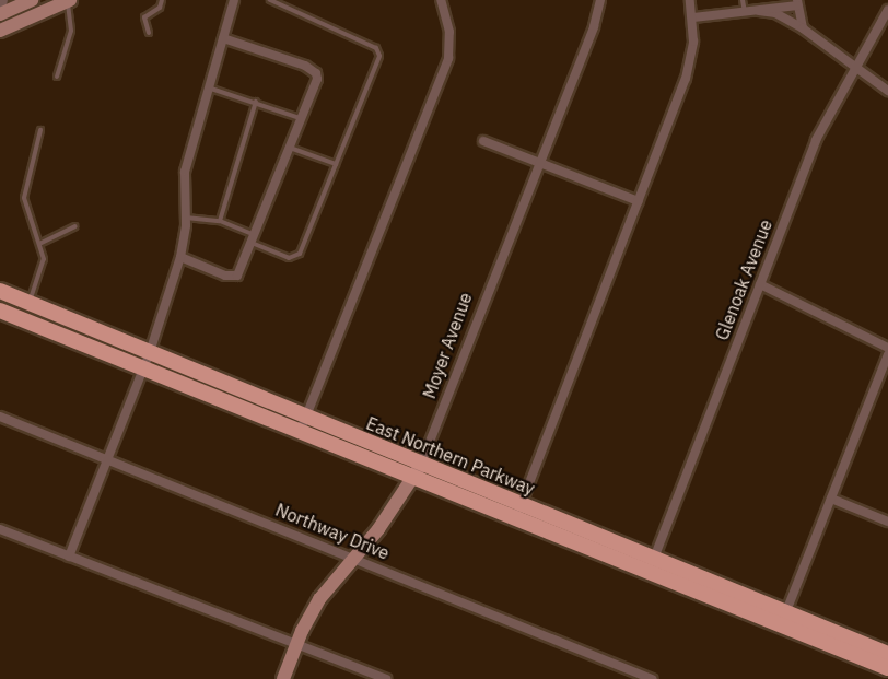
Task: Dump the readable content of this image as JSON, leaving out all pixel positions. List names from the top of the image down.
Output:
{
  "streets": {
    "main road": ["East Northern Parkway"],
    "street": ["Glenoak Avenue", "Moyer Avenue", "Northway Drive"]
  },
  "crossings": [
    ["Glenoak Avenue", "East Northern Parkway"],
    ["Moyer Avenue", "East Northern Parkway"],
    ["Moyer Avenue", "Northway Drive"]
  ]
}
